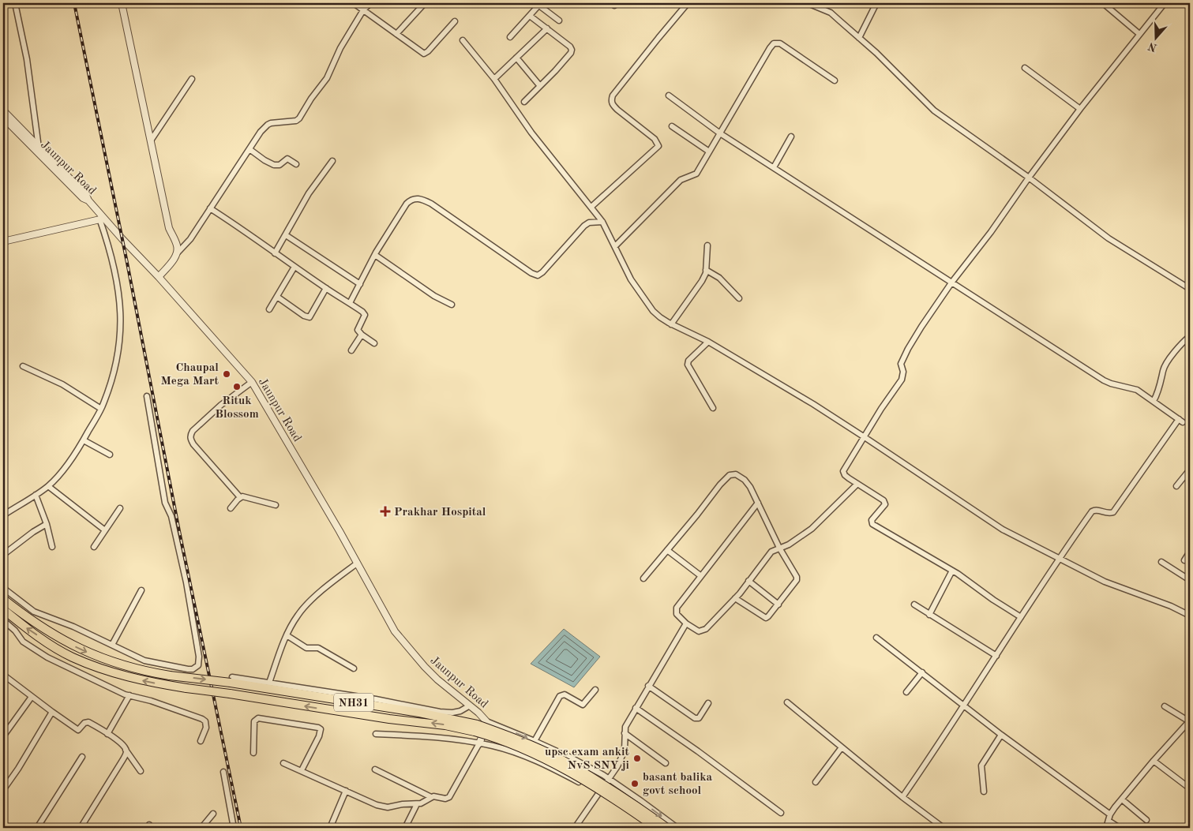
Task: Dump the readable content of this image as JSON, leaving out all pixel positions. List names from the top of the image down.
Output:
{
  "streets": {
    "highway": ["NH31"],
    "street": ["Jaunpur Road"]
  },
  "places": {
    "other": [
      "Chaupal Mega Mart",
      "Rituk Blossom",
      "upsc exam ankit NvS SNY ji",
      "basant balika govt school"
    ],
    "health": ["Prakhar Hospital"]
  },
  "north": "bottom"
}
